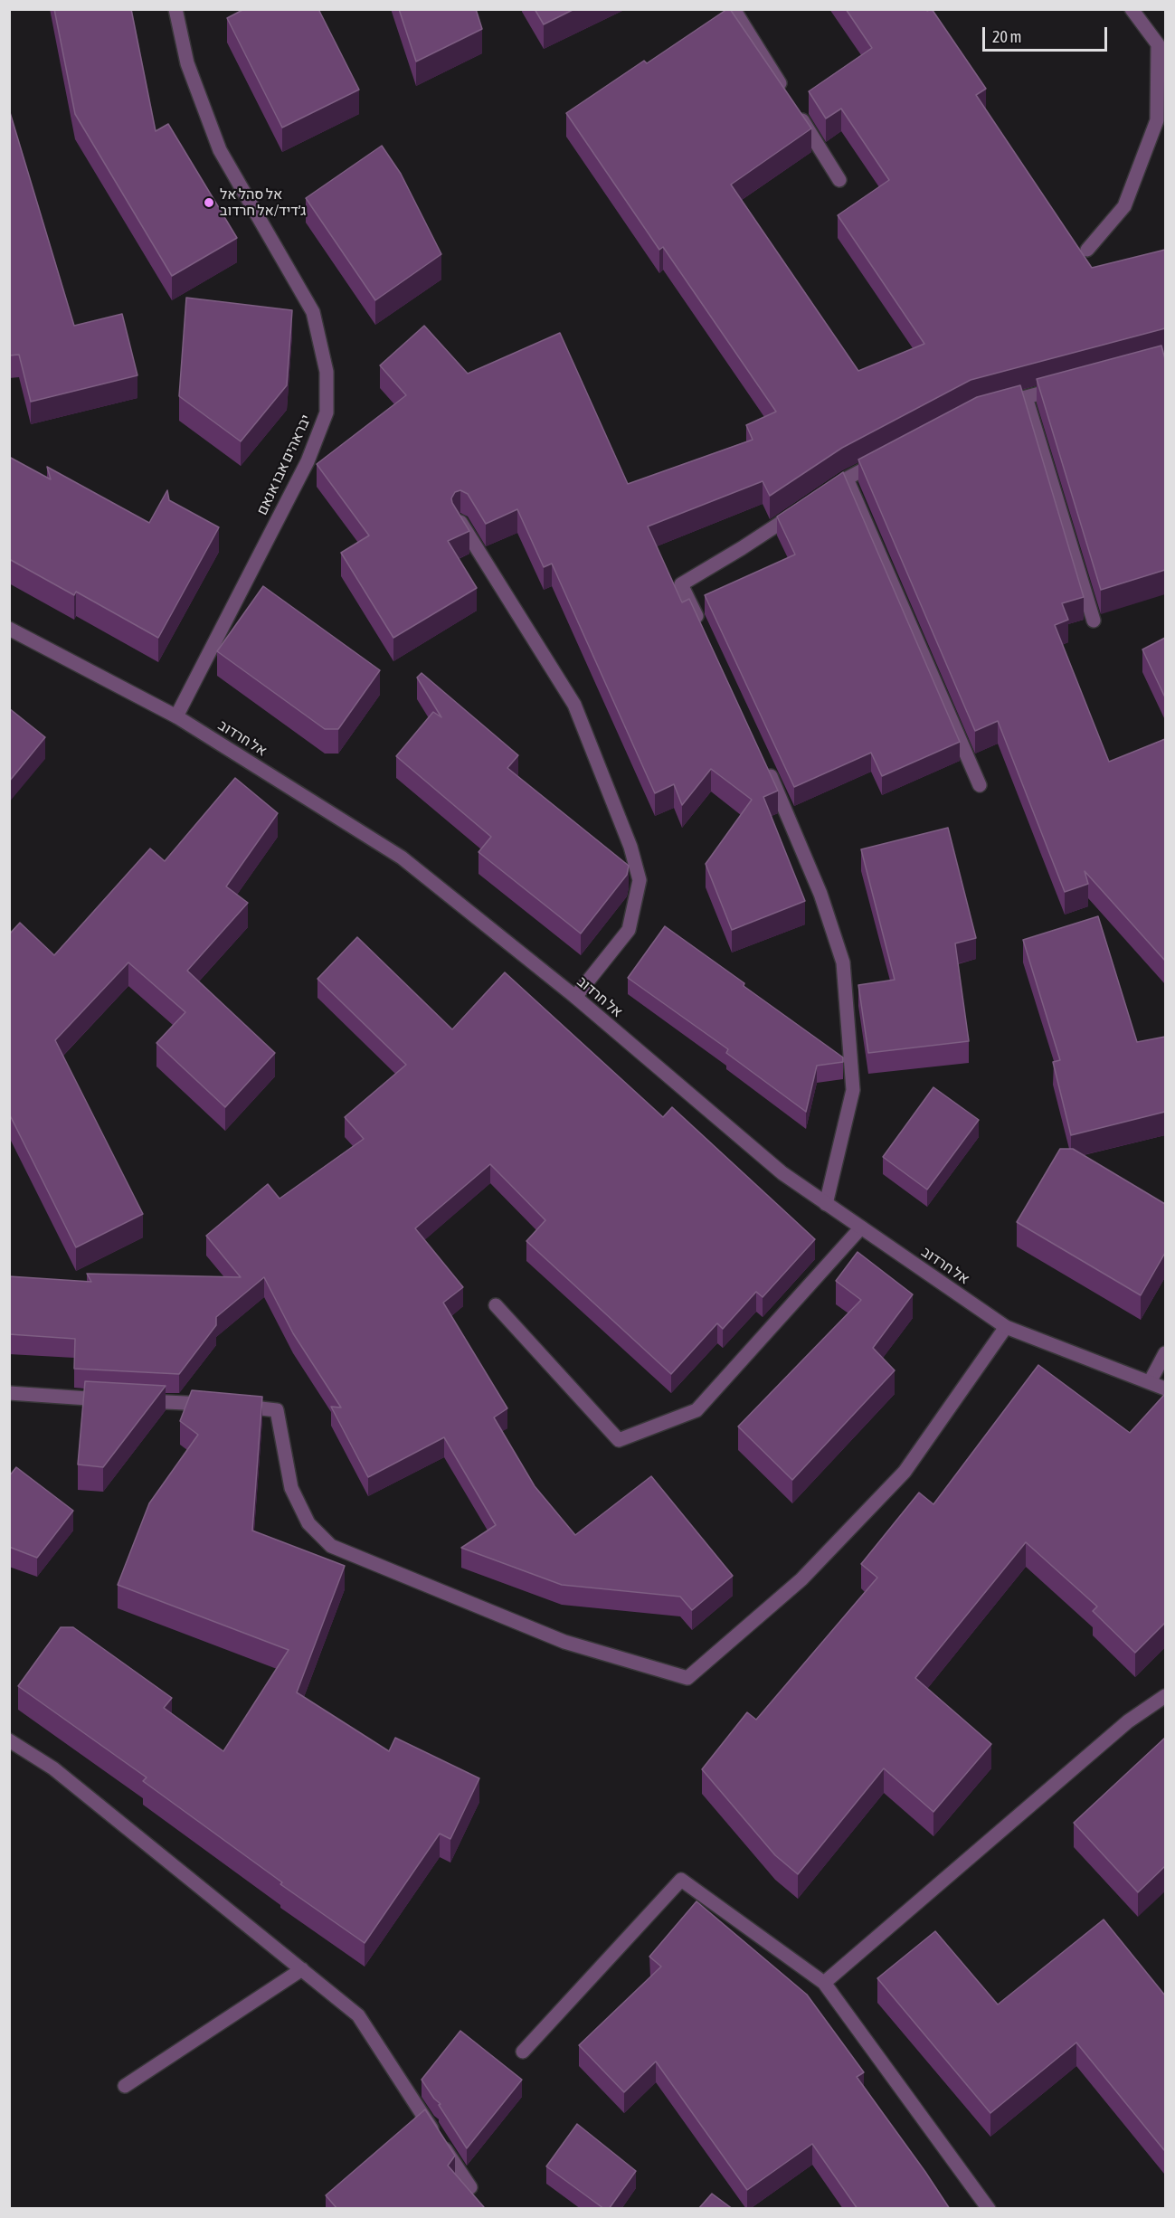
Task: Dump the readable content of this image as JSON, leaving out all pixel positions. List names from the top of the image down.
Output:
{
  "streets": {
    "street": ["יבראהים אבו אנאם", "אל חרדוב"]
  },
  "crossings": [
    ["יבראהים אבו אנאם", "אל חרדוב"]
  ],
  "places": ["אל סהל אל ג׳דיד/אל חרדוב"],
  "scale_bar": "20 m"
}
